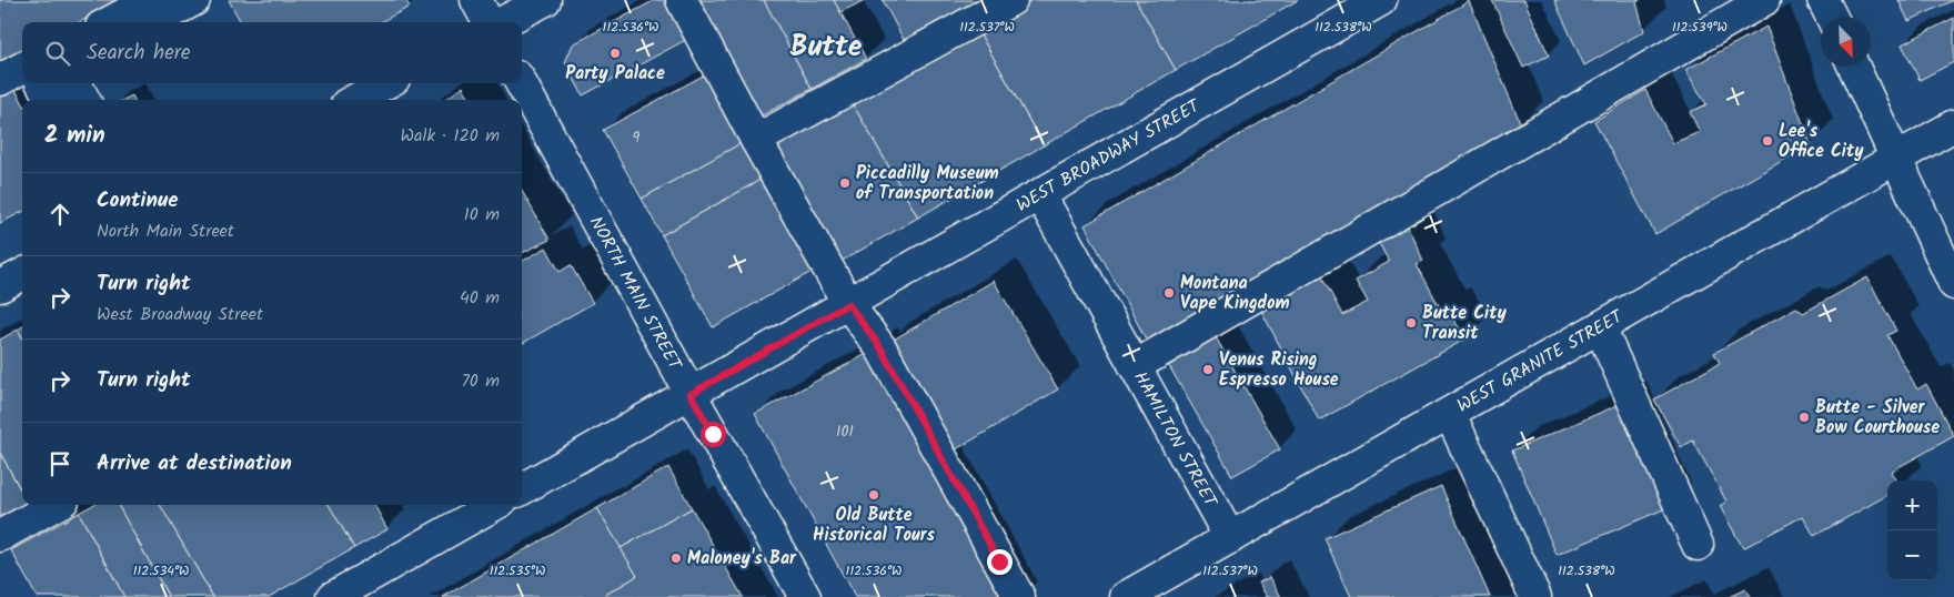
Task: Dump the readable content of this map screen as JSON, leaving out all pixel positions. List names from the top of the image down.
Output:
{
  "streets": {
    "street": [
      "WEST BROADWAY STREET",
      "NORTH MAIN STREET",
      "WEST GRANITE STREET",
      "HAMILTON STREET"
    ]
  },
  "crossings": [
    ["WEST BROADWAY STREET", "NORTH MAIN STREET"],
    ["WEST BROADWAY STREET", "HAMILTON STREET"],
    ["WEST GRANITE STREET", "HAMILTON STREET"]
  ],
  "districts": ["Butte"],
  "places": [
    "Party Palace",
    "Lee's Office City",
    "Piccadilly Museum of Transportation",
    "Montana Vape Kingdom",
    "Butte City Transit",
    "Venus Rising Espresso House",
    "Butte - Silver Bow Courthouse",
    "Old Butte Historical Tours",
    "Maloney's Bar"
  ],
  "house_numbers": ["9", "101"],
  "north": "bottom right",
  "page": {
    "search": "Search here",
    "heading": ["2 min", "Walk · 120 m"],
    "list": [
      ["Continue", "North Main Street", "10 m"],
      ["Turn right", "West Broadway Street", "40 m"],
      ["Turn right", "70 m"],
      "Arrive at destination"
    ],
    "map_buttons": ["+", "−"]
  },
  "coordinates": [
    "112.536°W",
    "112.537°W",
    "112.538°W",
    "112.539°W",
    "112.534°W",
    "112.535°W"
  ]
}
